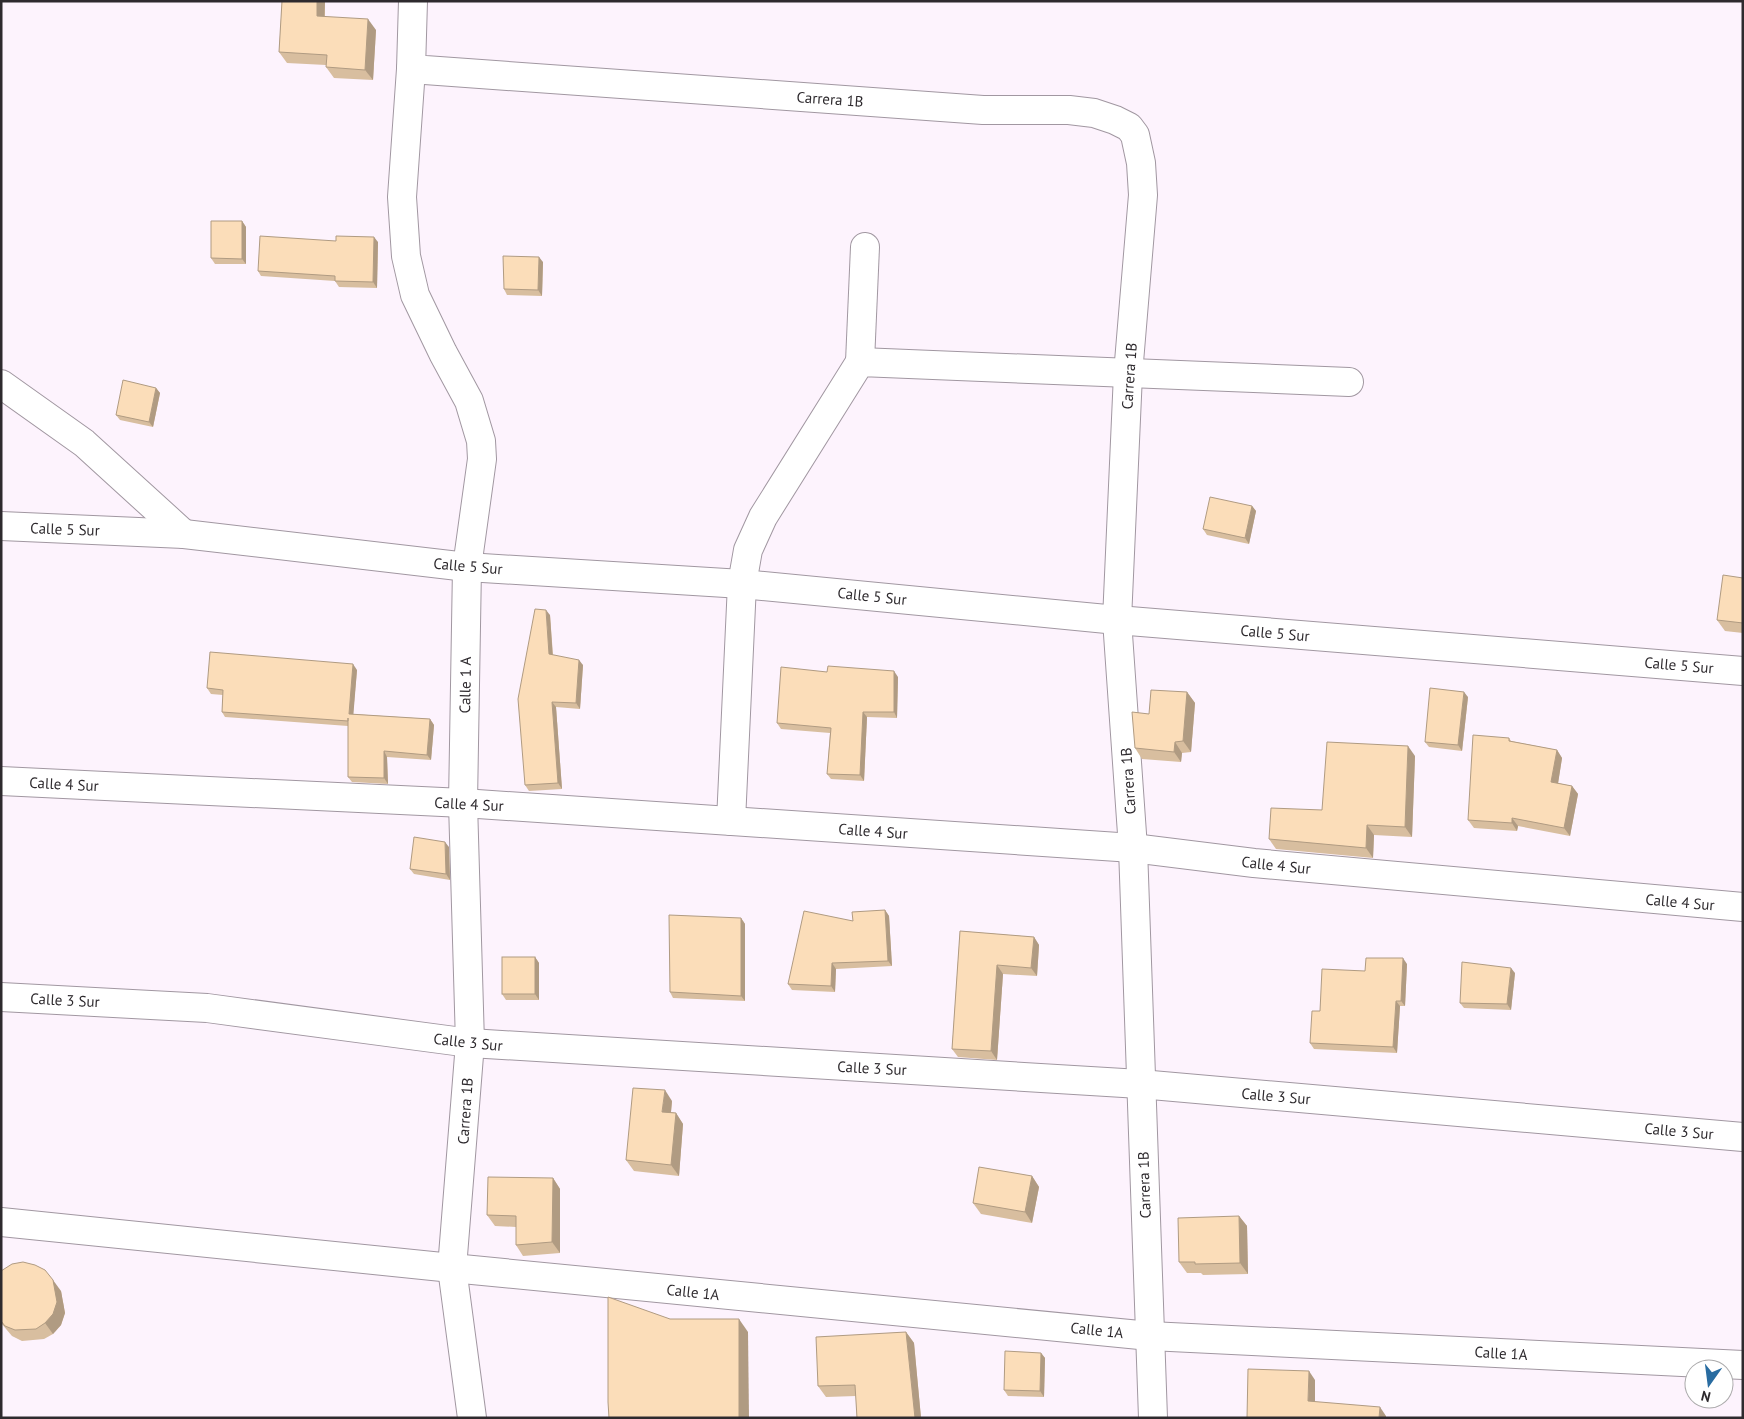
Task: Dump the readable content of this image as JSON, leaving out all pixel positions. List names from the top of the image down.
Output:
{
  "streets": {
    "street": [
      "Carrera 1B",
      "Calle 5 Sur",
      "Calle 1 A",
      "Calle 4 Sur",
      "Calle 3 Sur",
      "Calle 1A"
    ]
  },
  "crossings": [
    ["Carrera 1B", "Calle 5 Sur"],
    ["Carrera 1B", "Calle 1 A"],
    ["Carrera 1B", "Calle 4 Sur"],
    ["Carrera 1B", "Calle 3 Sur"],
    ["Carrera 1B", "Calle 1A"],
    ["Calle 5 Sur", "Calle 1 A"],
    ["Calle 1 A", "Calle 4 Sur"]
  ],
  "north": "bottom"
}
